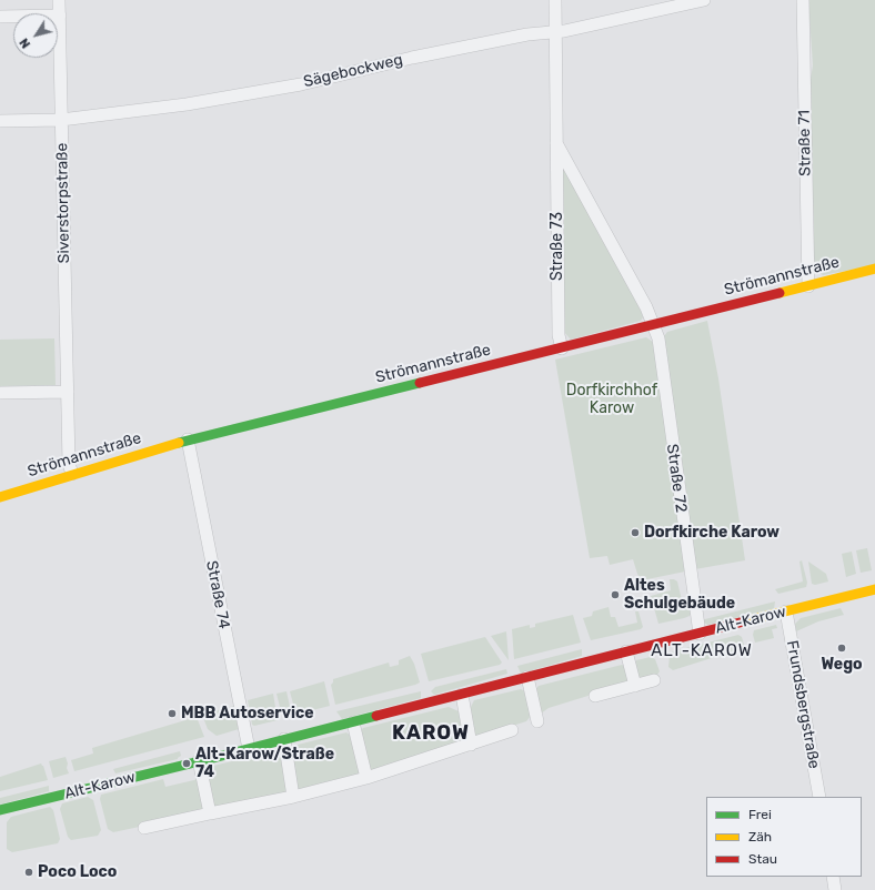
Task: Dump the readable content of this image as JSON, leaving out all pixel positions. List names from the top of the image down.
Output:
{
  "streets": {
    "main road": ["Strömannstraße", "Alt-Karow"],
    "street": [
      "Sägebockweg",
      "Straße 71",
      "Siverstorpstraße",
      "Straße 73",
      "Straße 72",
      "Straße 74",
      "Frundsbergstraße"
    ]
  },
  "crossings": [
    ["Sägebockweg", "Siverstorpstraße"],
    ["Sägebockweg", "Straße 73"],
    ["Straße 71", "Strömannstraße"],
    ["Siverstorpstraße", "Strömannstraße"],
    ["Straße 73", "Strömannstraße"],
    ["Straße 73", "Straße 72"],
    ["Strömannstraße", "Straße 72"],
    ["Strömannstraße", "Straße 74"],
    ["Straße 72", "Alt-Karow"],
    ["Straße 74", "Alt-Karow"],
    ["Alt-Karow", "Frundsbergstraße"]
  ],
  "districts": ["ALT-KAROW", "KAROW"],
  "parks": ["Dorfkirchhof Karow"],
  "places": [
    "Dorfkirche Karow",
    "Altes Schulgebäude",
    "Wego",
    "MBB Autoservice",
    "Alt-Karow/Straße 74",
    "Poco Loco"
  ],
  "legend": ["Frei", "Zäh", "Stau"],
  "north": "bottom left"
}
